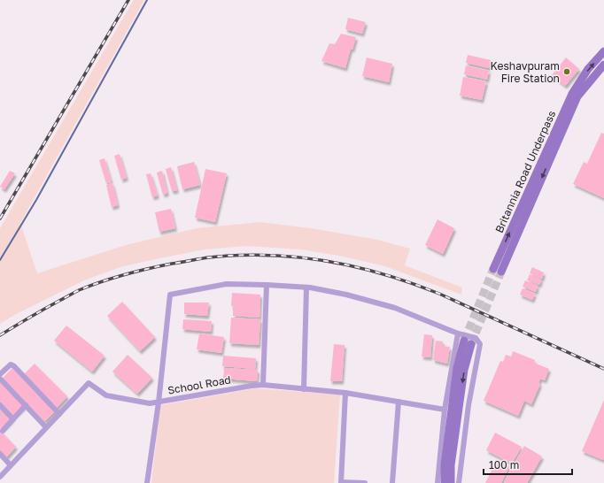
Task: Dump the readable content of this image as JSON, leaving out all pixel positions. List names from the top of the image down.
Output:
{
  "streets": {
    "main road": ["Britannia Road Underpass"],
    "street": ["School Road"]
  },
  "places": ["Keshavpuram Fire Station"],
  "scale_bar": "100 m"
}
